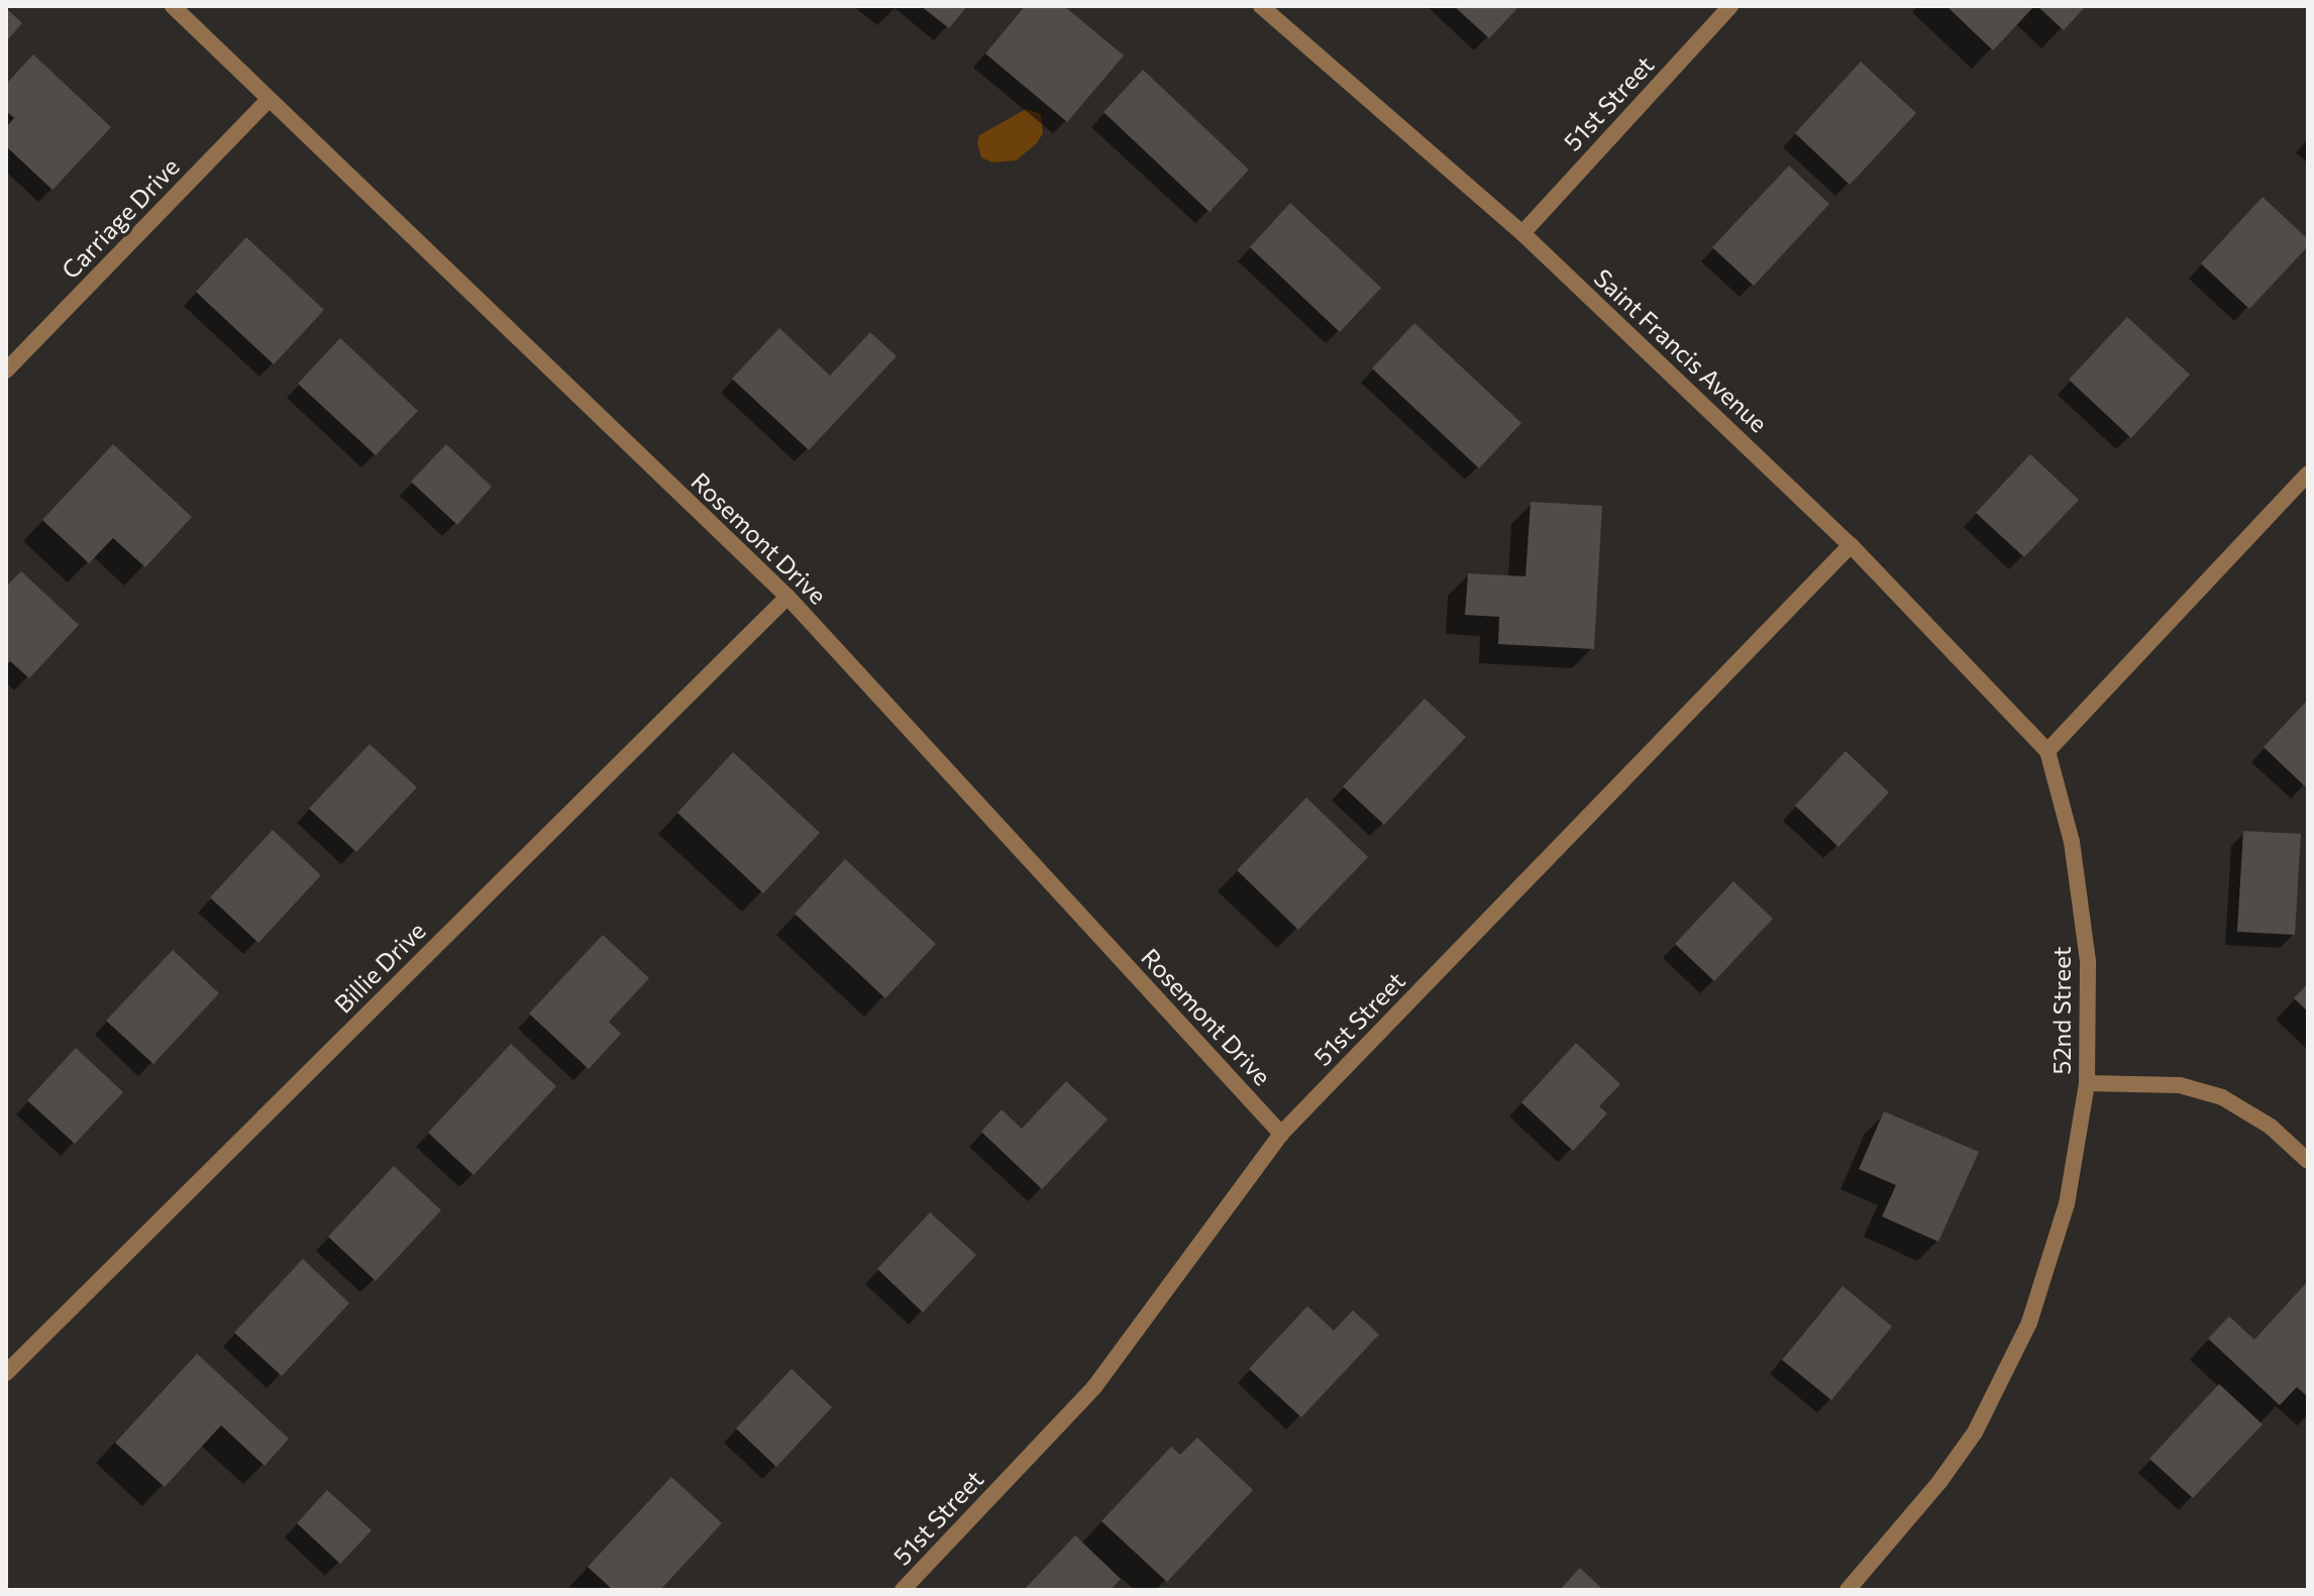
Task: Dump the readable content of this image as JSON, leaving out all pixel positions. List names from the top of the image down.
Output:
{
  "streets": {
    "street": [
      "51st Street",
      "Carriage Drive",
      "Saint Francis Avenue",
      "Rosemont Drive",
      "Billie Drive",
      "52nd Street"
    ]
  },
  "crossings": [
    ["51st Street", "Saint Francis Avenue"],
    ["51st Street", "Rosemont Drive"],
    ["Carriage Drive", "Rosemont Drive"],
    ["Saint Francis Avenue", "52nd Street"],
    ["Rosemont Drive", "Billie Drive"]
  ]
}
